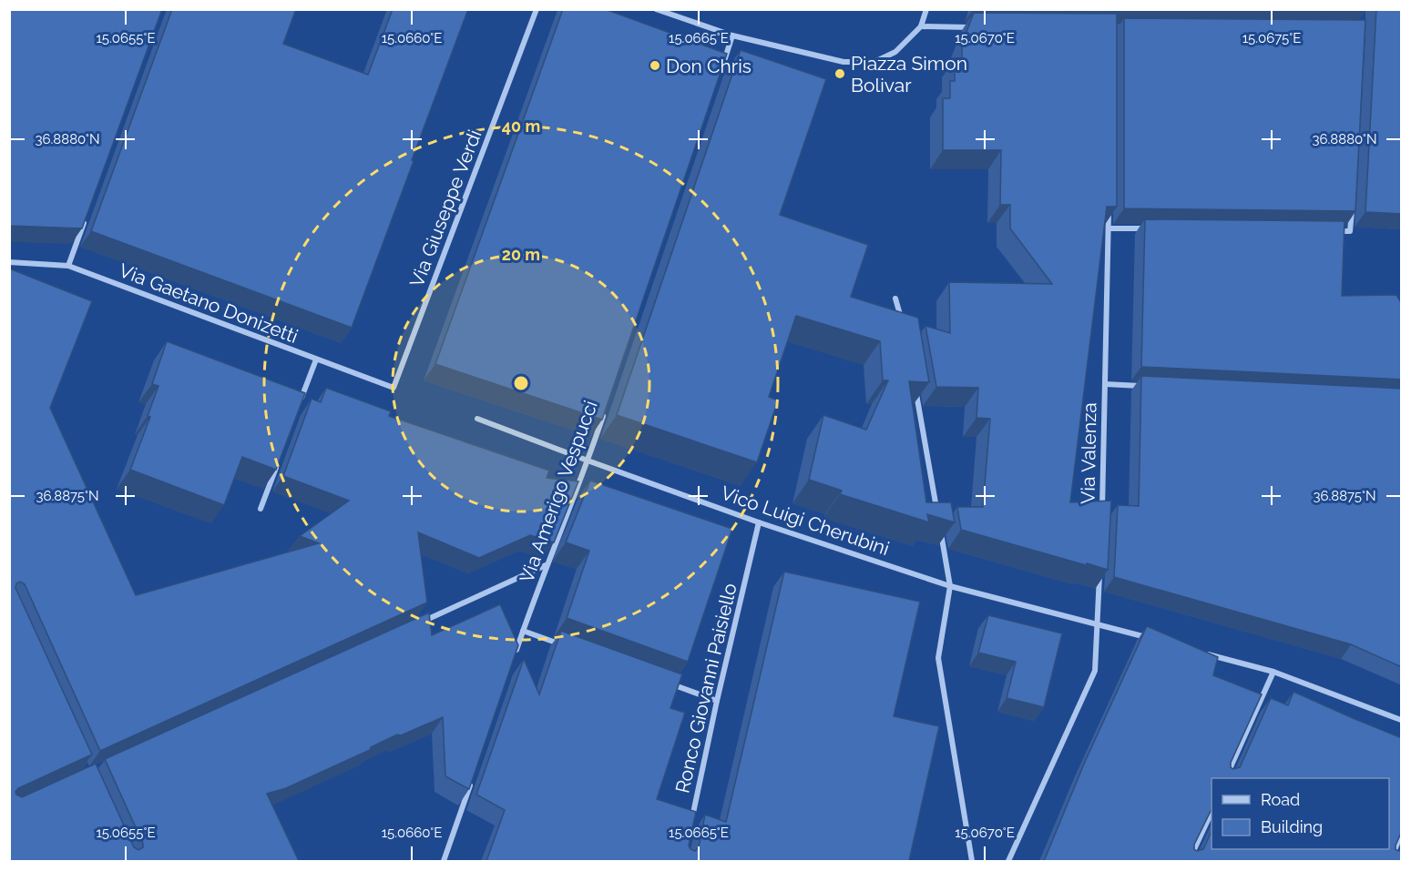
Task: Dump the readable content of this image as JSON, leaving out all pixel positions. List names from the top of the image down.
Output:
{
  "streets": {
    "street": [
      "Via Giuseppe Verdi",
      "Via Gaetano Donizetti",
      "Via Valenza",
      "Via Amerigo Vespucci",
      "Vico Luigi Cherubini",
      "Ronco Giovanni Paisiello"
    ]
  },
  "crossings": [
    ["Via Giuseppe Verdi", "Via Gaetano Donizetti"],
    ["Via Amerigo Vespucci", "Vico Luigi Cherubini"],
    ["Vico Luigi Cherubini", "Ronco Giovanni Paisiello"]
  ],
  "places": ["Don Chris", "Piazza Simon Bolivar"],
  "legend": ["Road", "Building"],
  "coordinates": [
    "15.0655°E",
    "15.0660°E",
    "15.0665°E",
    "15.0670°E",
    "15.0675°E",
    "36.8880°N",
    "36.8875°N"
  ],
  "rings": ["40 m", "20 m"]
}
